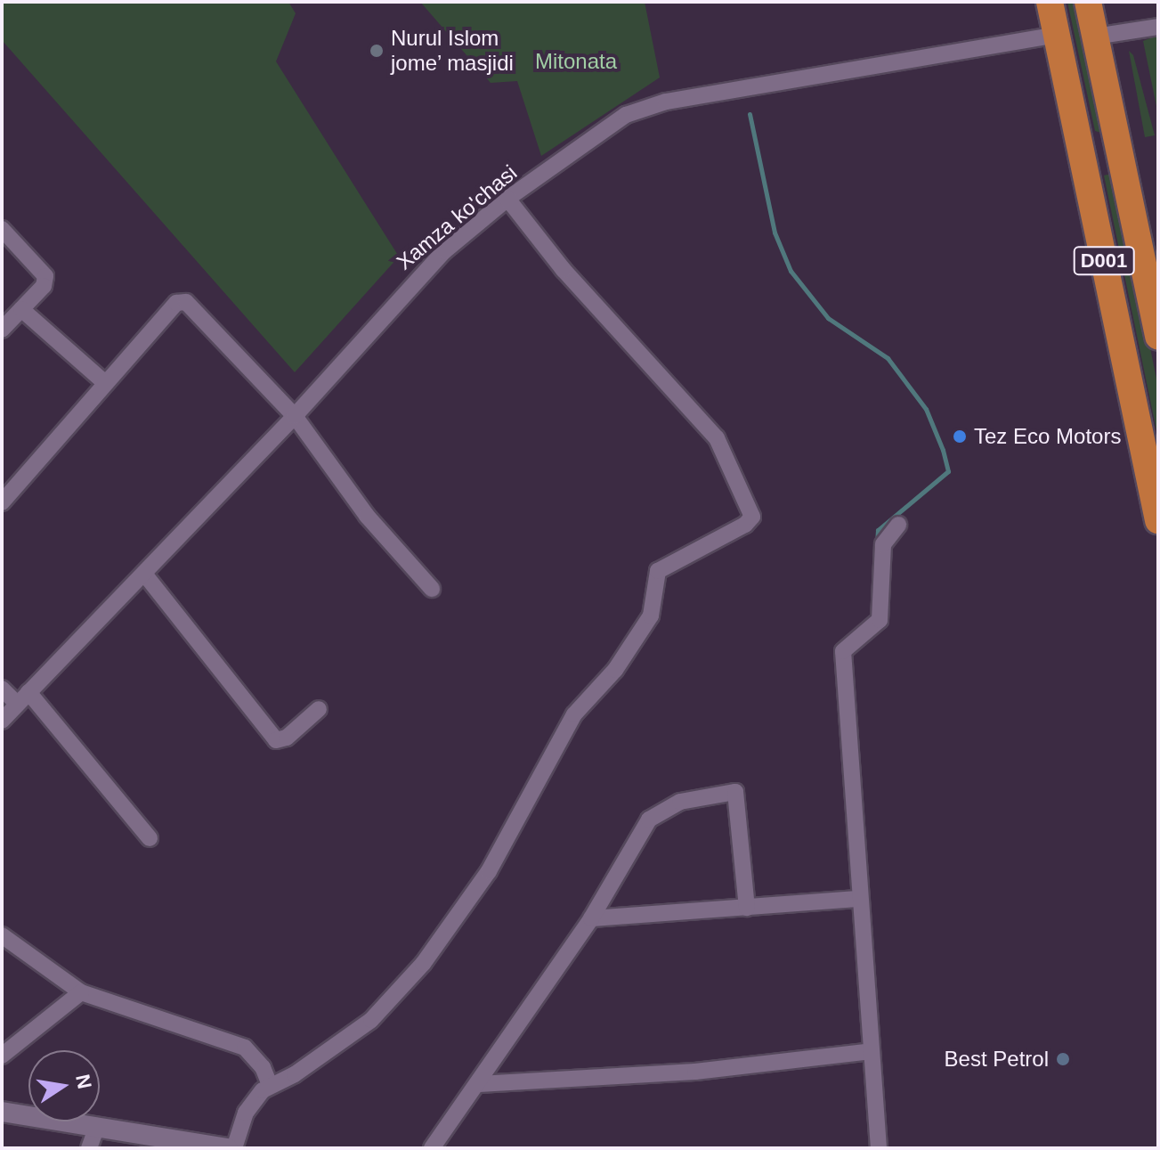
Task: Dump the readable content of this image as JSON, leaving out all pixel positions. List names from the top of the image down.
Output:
{
  "streets": {
    "highway": ["D001"],
    "street": ["Xamza ko'chasi"]
  },
  "crossings": [
    ["Xamza ko'chasi", "D001"]
  ],
  "parks": ["Mitonata"],
  "places": ["Nurul Islom jome’ masjidi", "Tez Eco Motors", "Best Petrol"],
  "north": "right"
}
